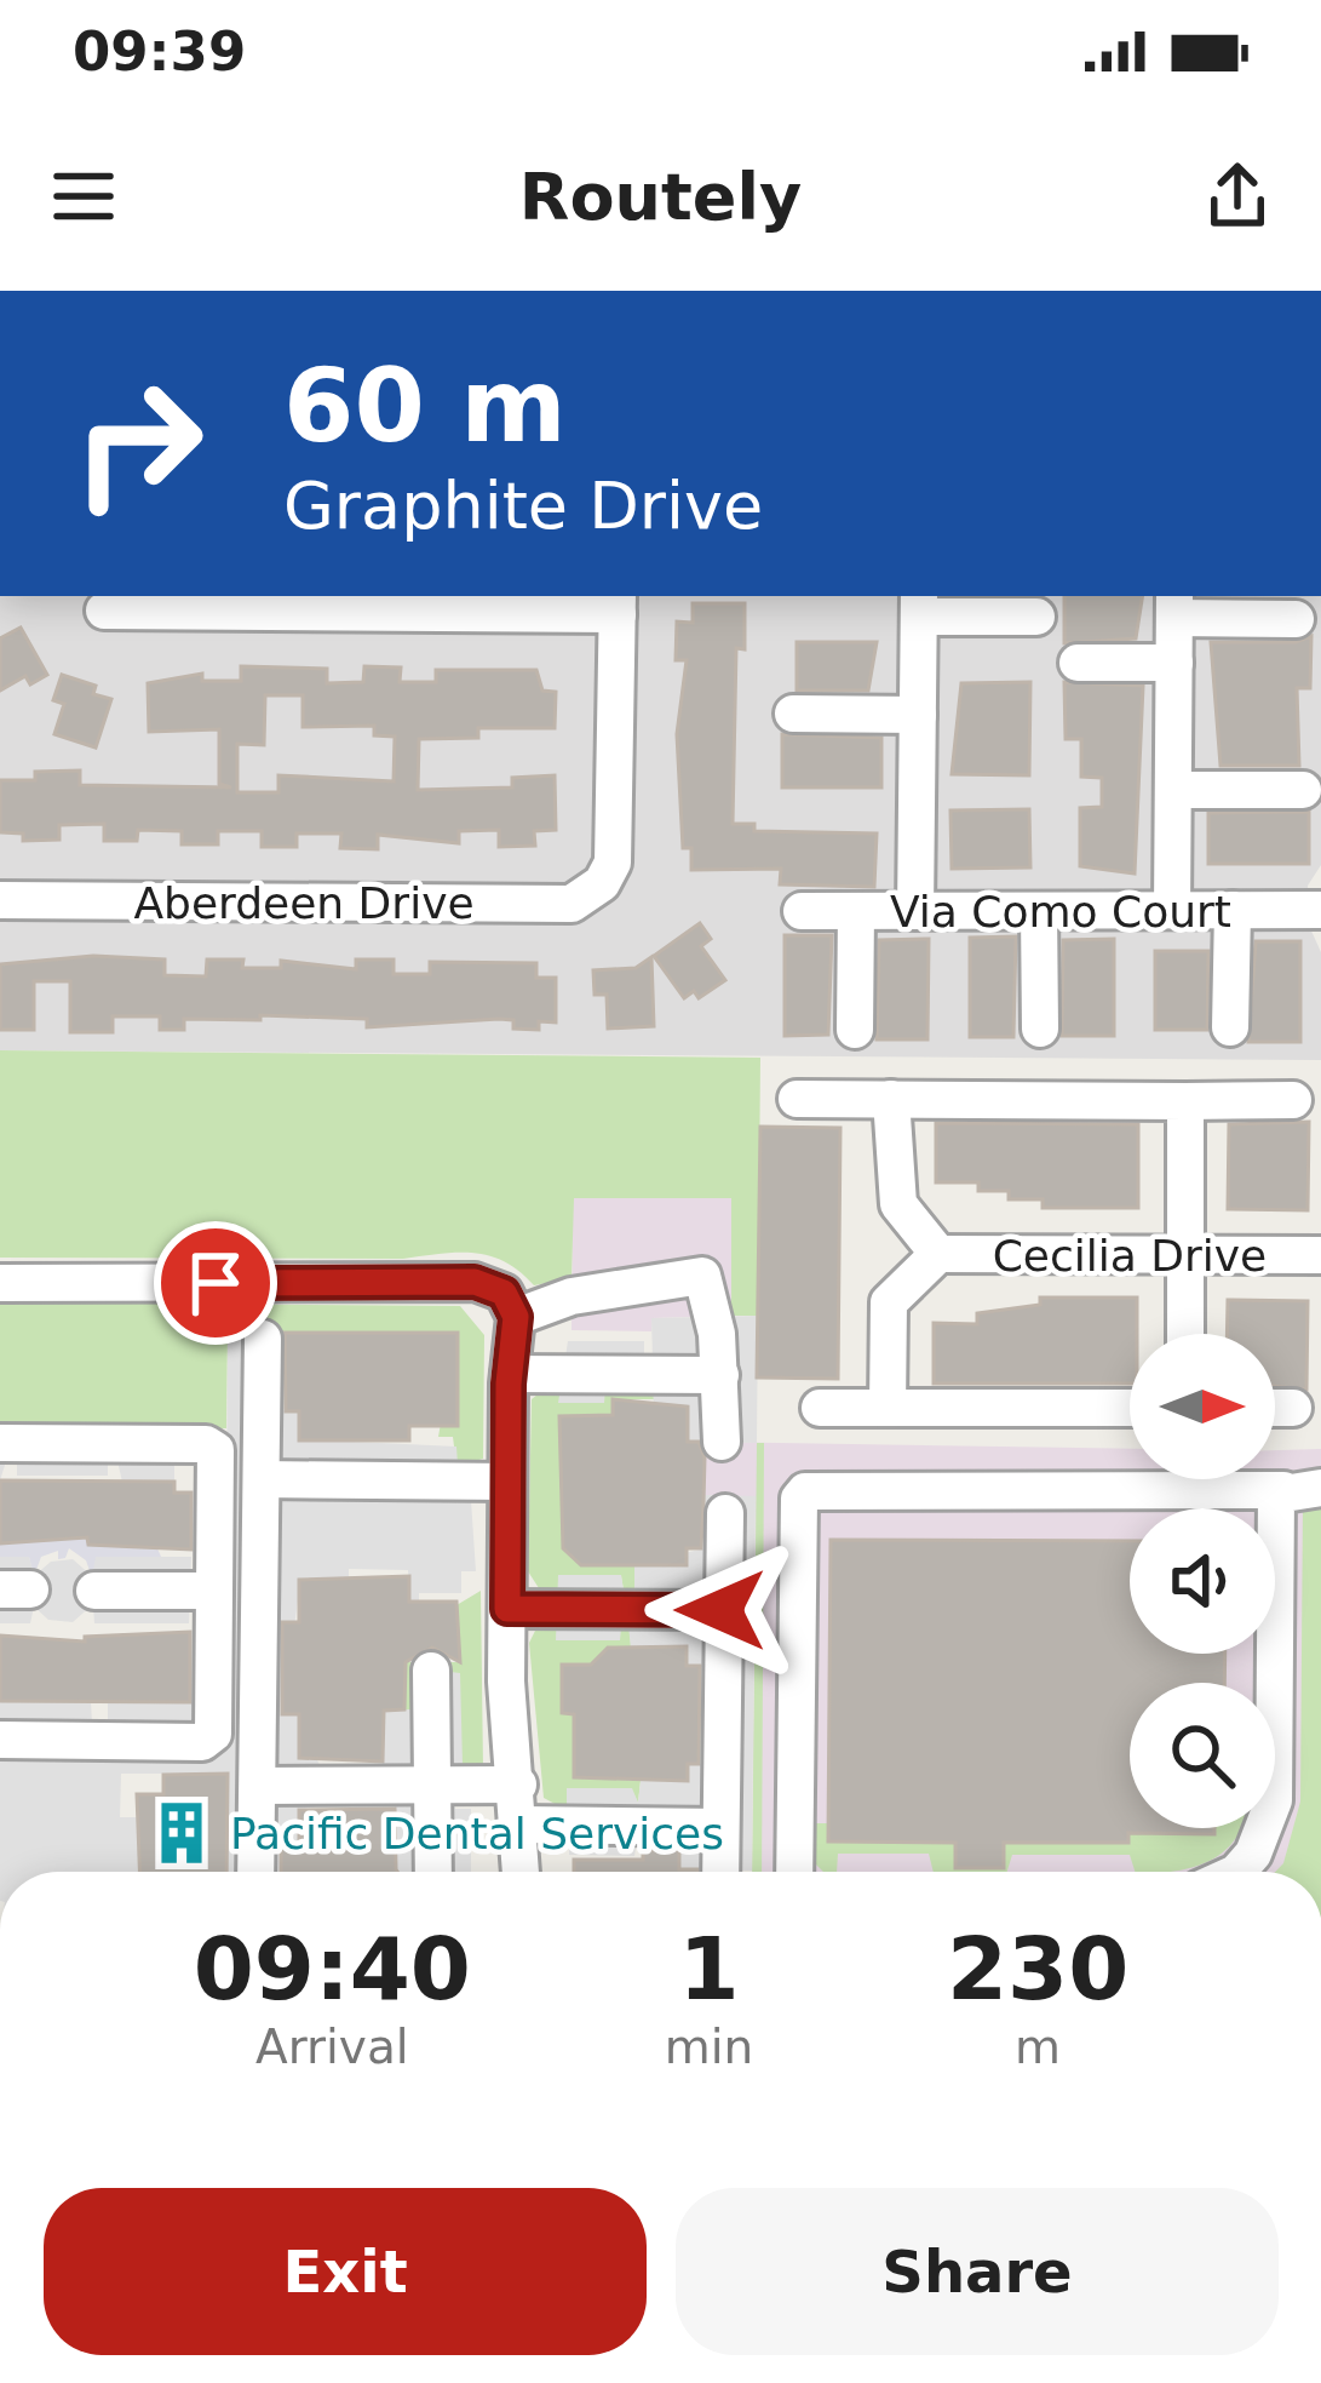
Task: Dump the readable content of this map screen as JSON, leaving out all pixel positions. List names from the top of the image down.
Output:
{
  "streets": {
    "street": ["Aberdeen Drive", "Via Como Court", "Cecilia Drive"]
  },
  "places": {
    "building": ["Pacific Dental Services"]
  },
  "north": "right",
  "page": {
    "status": "09:39",
    "header": "Routely",
    "turn": ["60 m", "Graphite Drive"],
    "eta": [
      "09:40",
      "Arrival",
      "1",
      "min",
      "230",
      "m"
    ],
    "buttons": ["Exit", "Share"]
  }
}
